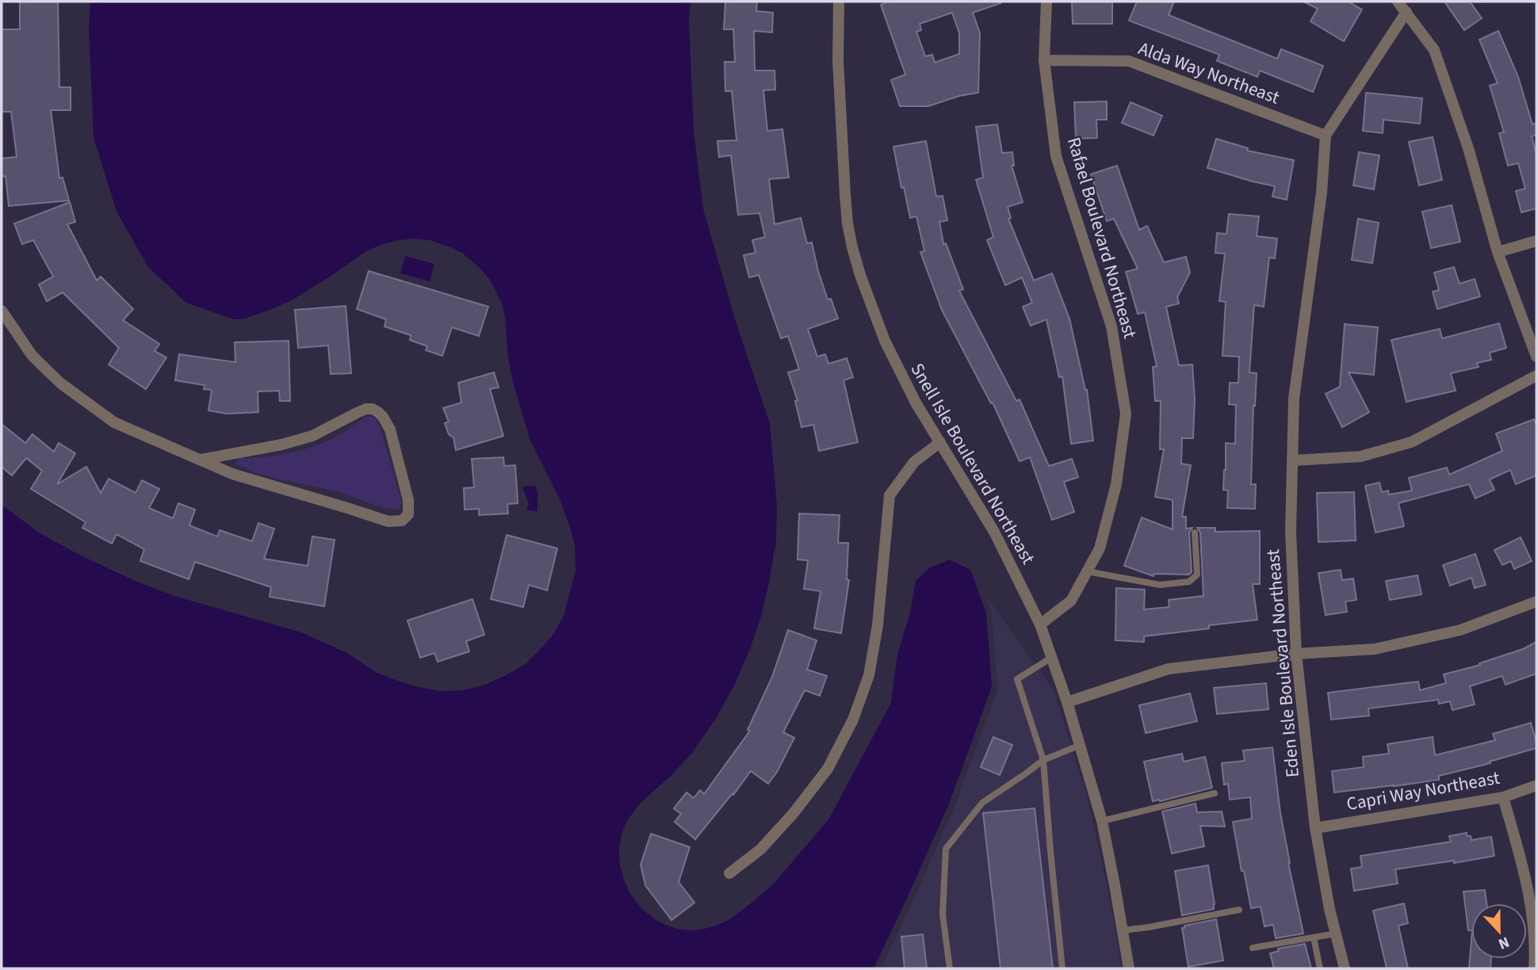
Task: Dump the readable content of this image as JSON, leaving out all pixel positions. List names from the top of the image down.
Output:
{
  "streets": {
    "street": [
      "Alda Way Northeast",
      "Rafael Boulevard Northeast",
      "Snell Isle Boulevard Northeast",
      "Eden Isle Boulevard Northeast",
      "Capri Way Northeast"
    ]
  },
  "crossings": [
    ["Alda Way Northeast", "Rafael Boulevard Northeast"],
    ["Alda Way Northeast", "Eden Isle Boulevard Northeast"],
    ["Rafael Boulevard Northeast", "Snell Isle Boulevard Northeast"],
    ["Eden Isle Boulevard Northeast", "Capri Way Northeast"]
  ],
  "north": "bottom"
}
